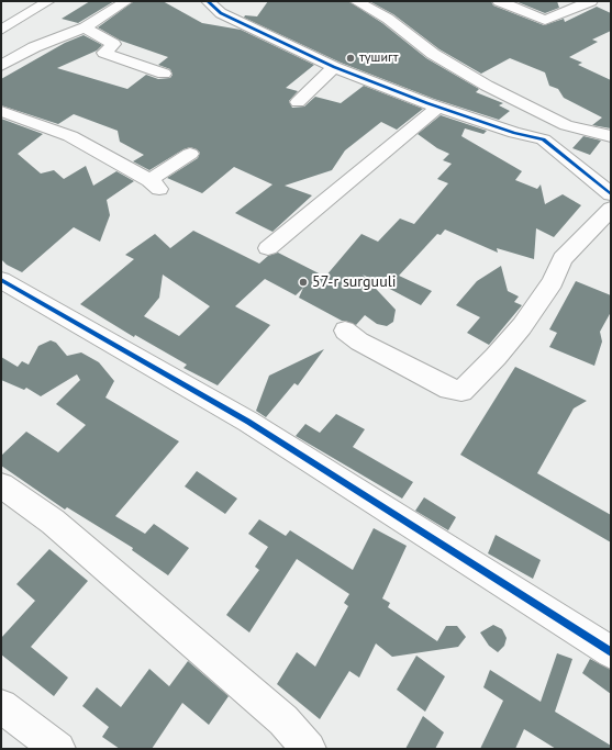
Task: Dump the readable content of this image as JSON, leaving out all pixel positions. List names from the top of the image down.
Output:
{
  "places": ["түшигт", "57-r surguuli"]
}
